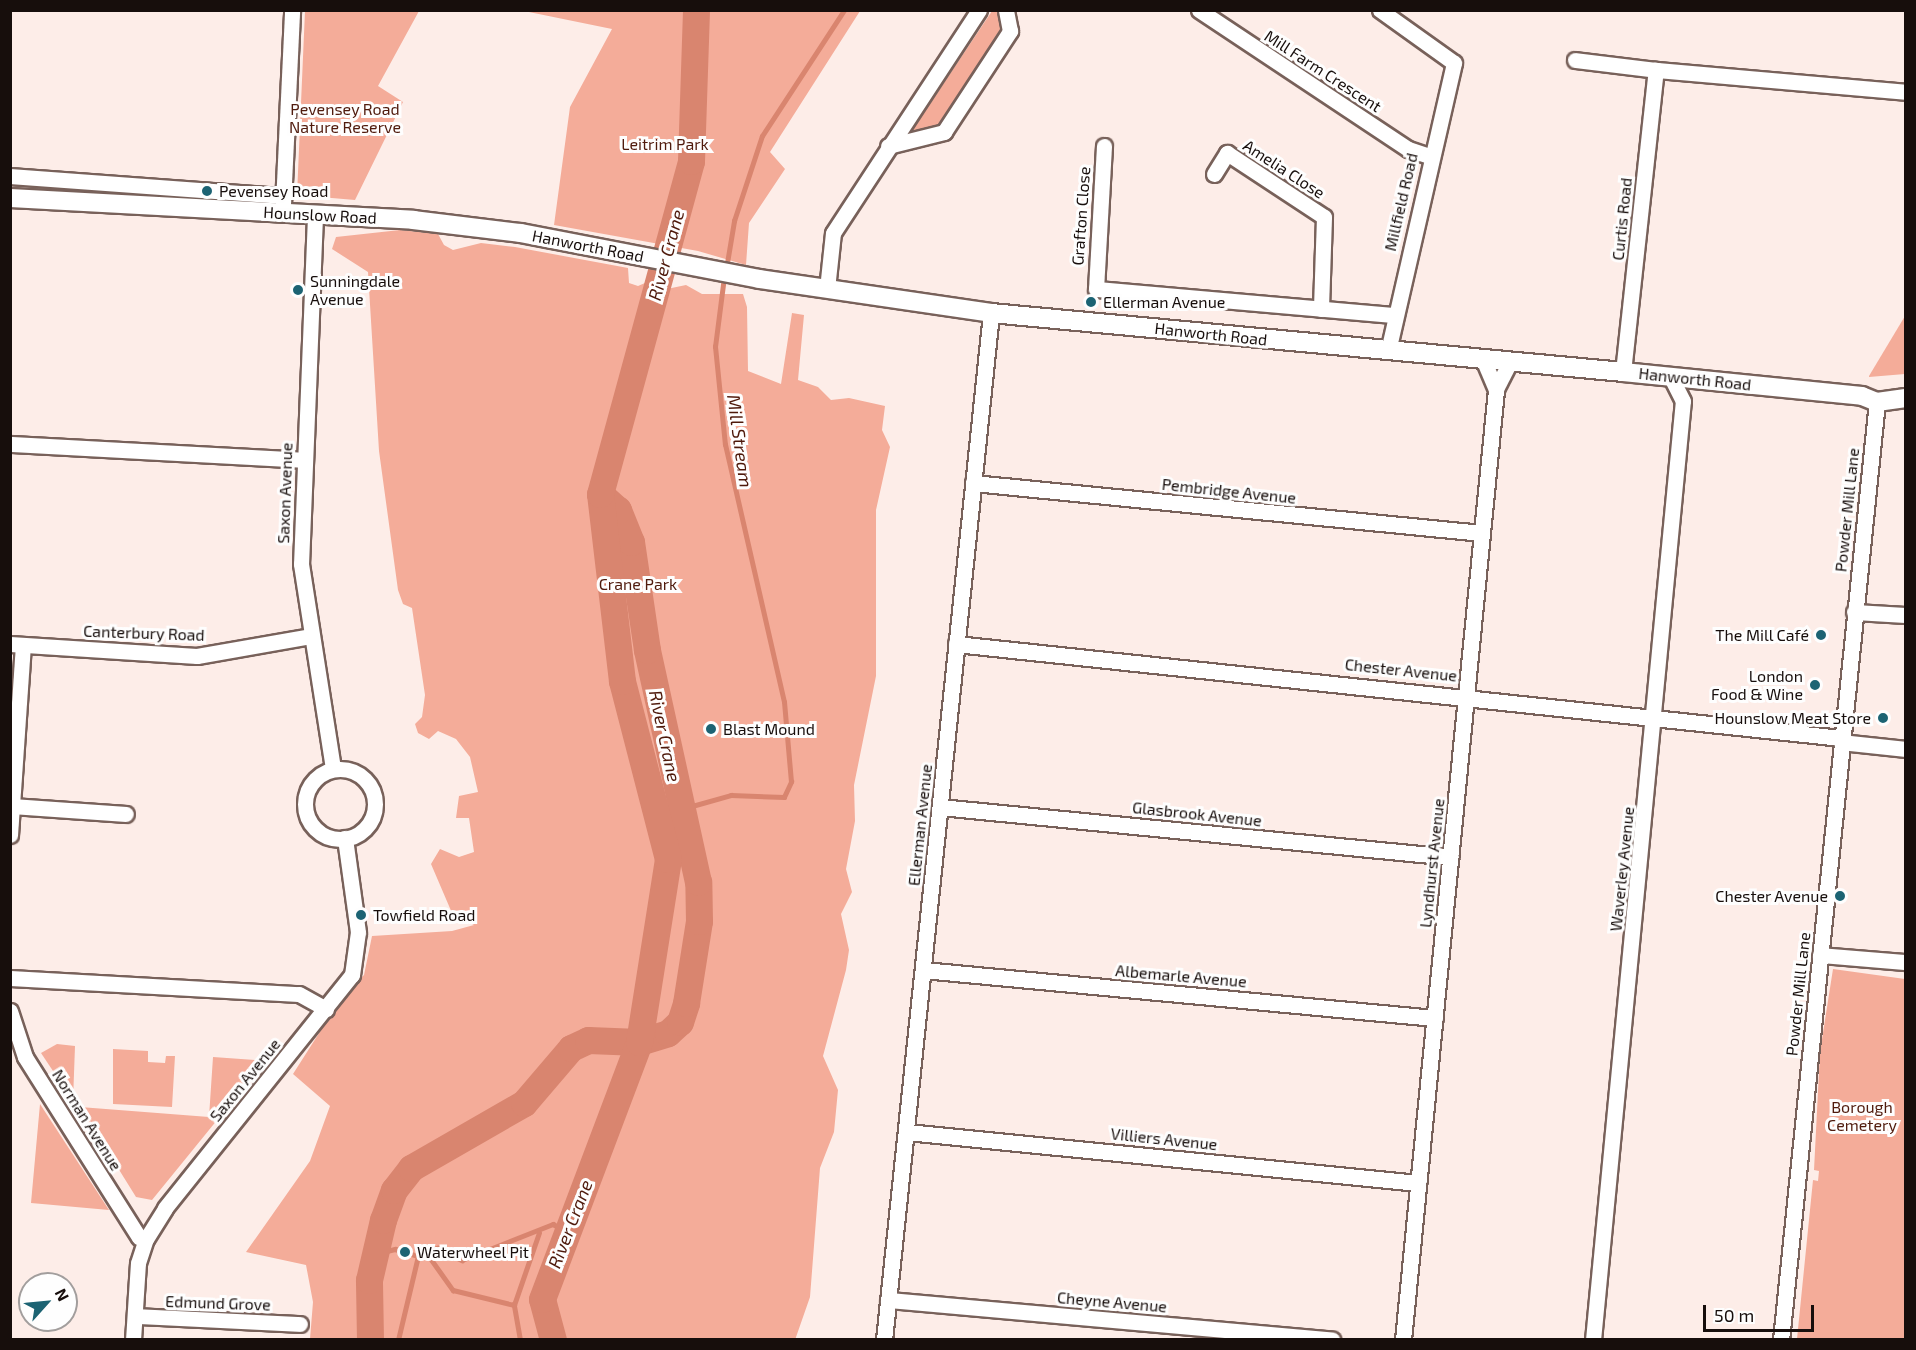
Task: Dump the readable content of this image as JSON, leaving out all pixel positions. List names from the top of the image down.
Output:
{
  "streets": {
    "main road": ["Hounslow Road", "Hanworth Road"],
    "street": [
      "Mill Farm Crescent",
      "Amelia Close",
      "Millfield Road",
      "Grafton Close",
      "Curtis Road",
      "Pembridge Avenue",
      "Saxon Avenue",
      "Powder Mill Lane",
      "Canterbury Road",
      "Chester Avenue",
      "Glasbrook Avenue",
      "Ellerman Avenue",
      "Lyndhurst Avenue",
      "Waverley Avenue",
      "Albemarle Avenue",
      "Norman Avenue",
      "Villiers Avenue",
      "Cheyne Avenue",
      "Edmund Grove"
    ]
  },
  "crossings": [
    ["Mill Farm Crescent", "Millfield Road"],
    ["Amelia Close", "Hanworth Road"],
    ["Millfield Road", "Hanworth Road"],
    ["Hounslow Road", "Hanworth Road"],
    ["Hounslow Road", "Saxon Avenue"],
    ["Grafton Close", "Hanworth Road"],
    ["Curtis Road", "Hanworth Road"],
    ["Hanworth Road", "Powder Mill Lane"],
    ["Hanworth Road", "Ellerman Avenue"],
    ["Hanworth Road", "Lyndhurst Avenue"],
    ["Pembridge Avenue", "Ellerman Avenue"],
    ["Pembridge Avenue", "Lyndhurst Avenue"],
    ["Saxon Avenue", "Canterbury Road"],
    ["Saxon Avenue", "Norman Avenue"],
    ["Saxon Avenue", "Edmund Grove"],
    ["Powder Mill Lane", "Chester Avenue"],
    ["Chester Avenue", "Ellerman Avenue"],
    ["Chester Avenue", "Lyndhurst Avenue"],
    ["Chester Avenue", "Waverley Avenue"],
    ["Glasbrook Avenue", "Ellerman Avenue"],
    ["Glasbrook Avenue", "Lyndhurst Avenue"],
    ["Ellerman Avenue", "Albemarle Avenue"],
    ["Ellerman Avenue", "Villiers Avenue"],
    ["Ellerman Avenue", "Cheyne Avenue"],
    ["Lyndhurst Avenue", "Albemarle Avenue"],
    ["Lyndhurst Avenue", "Villiers Avenue"]
  ],
  "water": ["River Crane", "Mill Stream"],
  "parks": [
    "Pevensey Road Nature Reserve",
    "Leitrim Park",
    "Crane Park",
    "Borough Cemetery"
  ],
  "places": [
    "Pevensey Road",
    "Sunningdale Avenue",
    "Ellerman Avenue",
    "The Mill Café",
    "London Food & Wine",
    "Hounslow Meat Store",
    "Blast Mound",
    "Chester Avenue",
    "Towfield Road",
    "Waterwheel Pit"
  ],
  "scale_bar": "50 m",
  "north": "top right"
}
